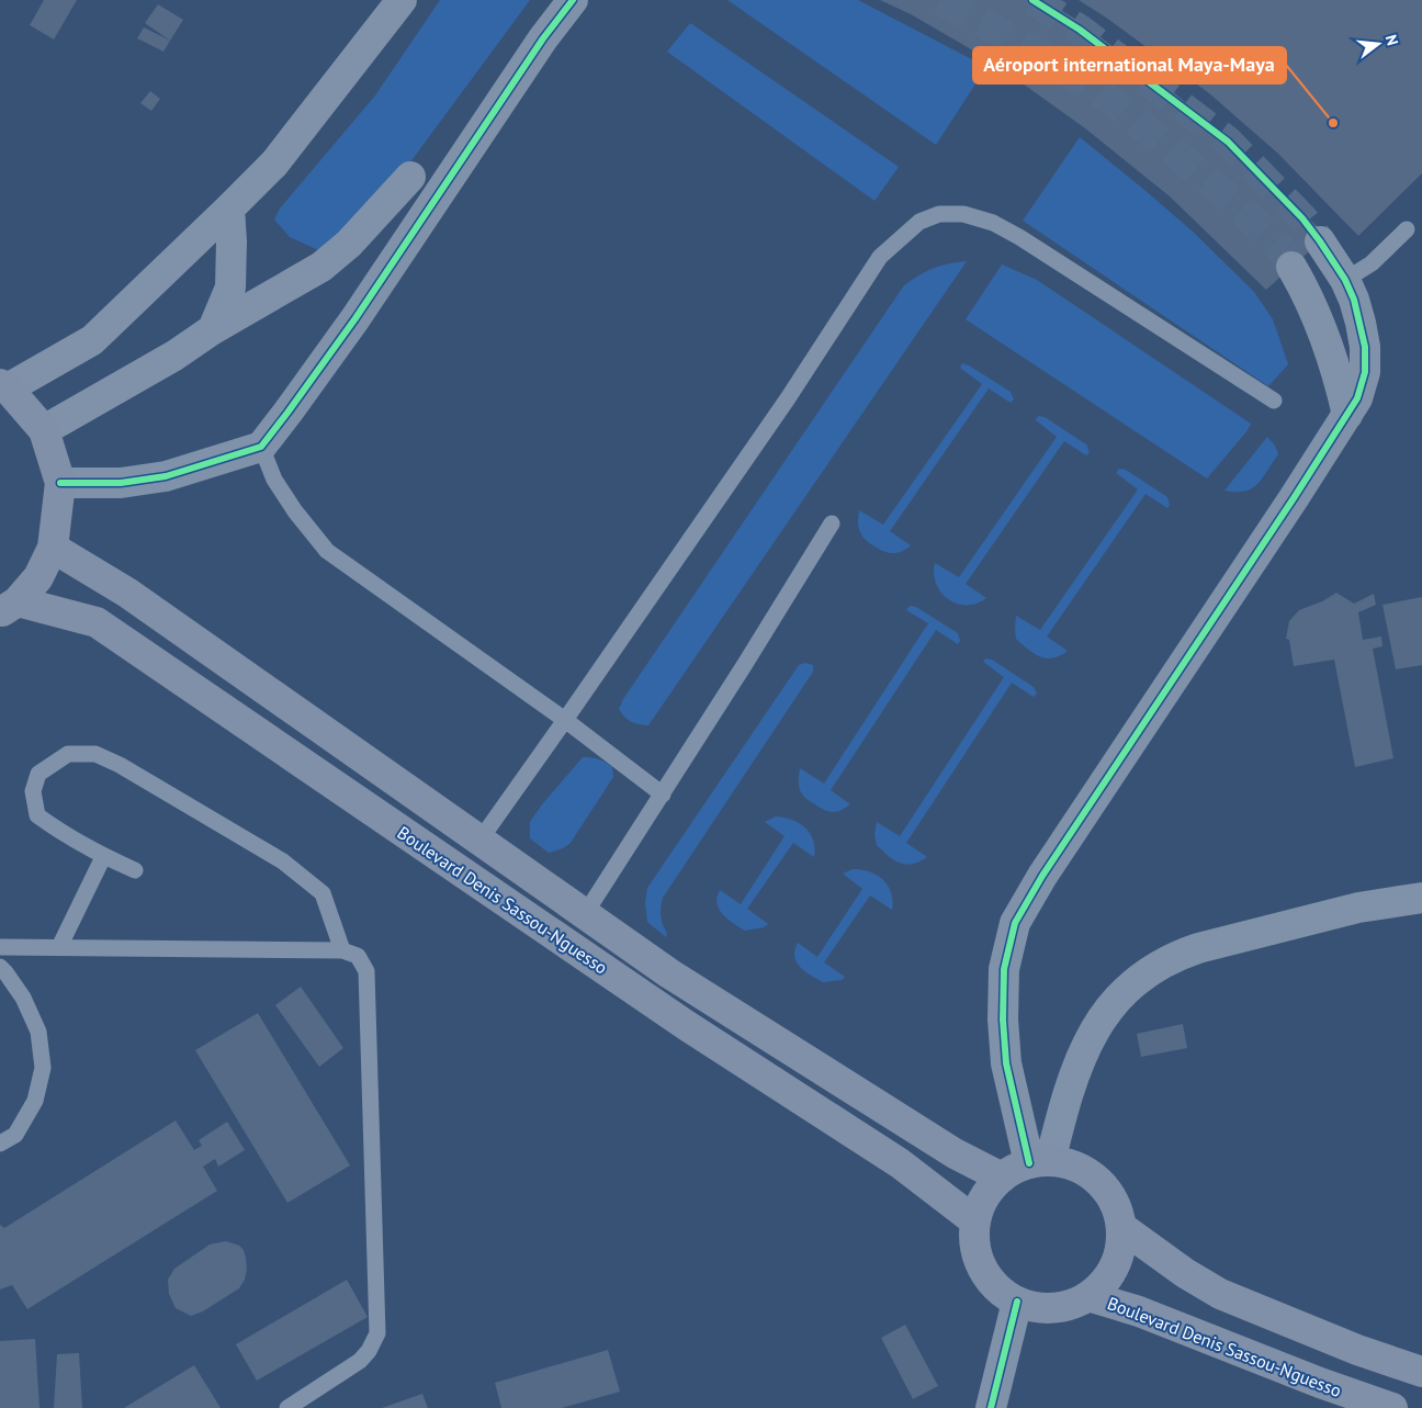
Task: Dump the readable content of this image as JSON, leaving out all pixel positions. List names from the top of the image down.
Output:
{
  "streets": {
    "main road": ["Boulevard Denis Sassou-Nguesso"]
  },
  "places": ["Aéroport international Maya-Maya"],
  "north": "right"
}
